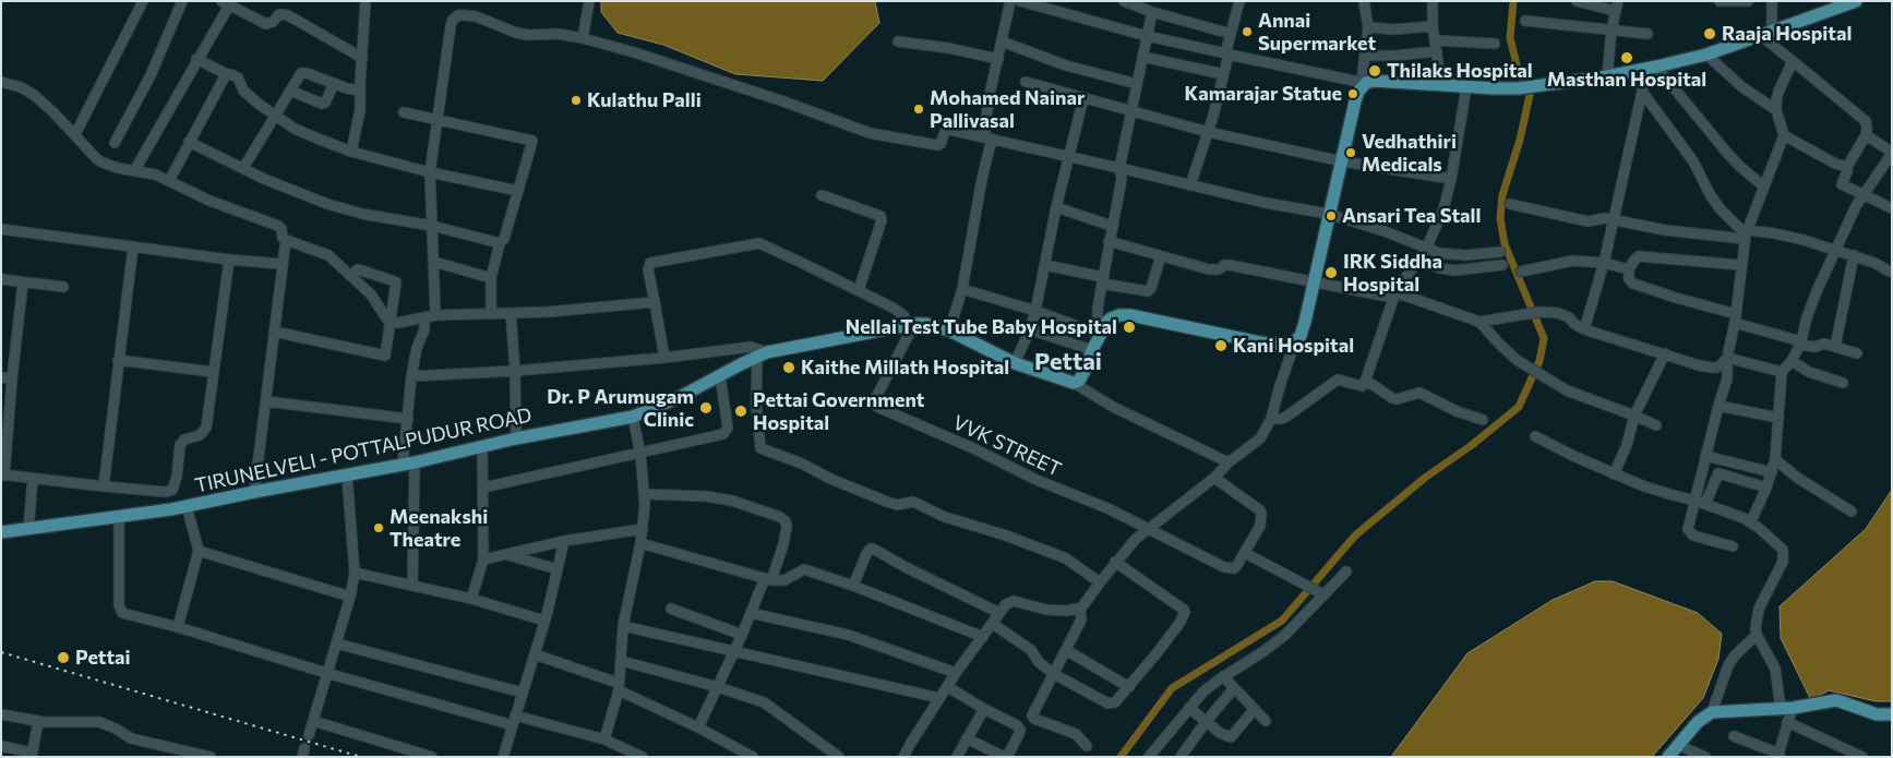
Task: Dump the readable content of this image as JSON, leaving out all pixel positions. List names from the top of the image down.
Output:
{
  "streets": {
    "main road": ["TIRUNELVELI - POTTALPUDUR ROAD"],
    "street": ["VVK STREET"]
  },
  "crossings": [
    ["VVK STREET", "TIRUNELVELI - POTTALPUDUR ROAD"]
  ],
  "districts": ["Pettai"],
  "places": [
    "Annai Supermarket",
    "Raaja Hospital",
    "Masthan Hospital",
    "Thilaks Hospital",
    "Kamarajar Statue",
    "Kulathu Palli",
    "Mohamed Nainar Pallivasal",
    "Vedhathiri Medicals",
    "Ansari Tea Stall",
    "IRK Siddha Hospital",
    "Nellai Test Tube Baby Hospital",
    "Kani Hospital",
    "Kaithe Millath Hospital",
    "Dr. P Arumugam Clinic",
    "Pettai Government Hospital",
    "Meenakshi Theatre",
    "Pettai"
  ]
}
